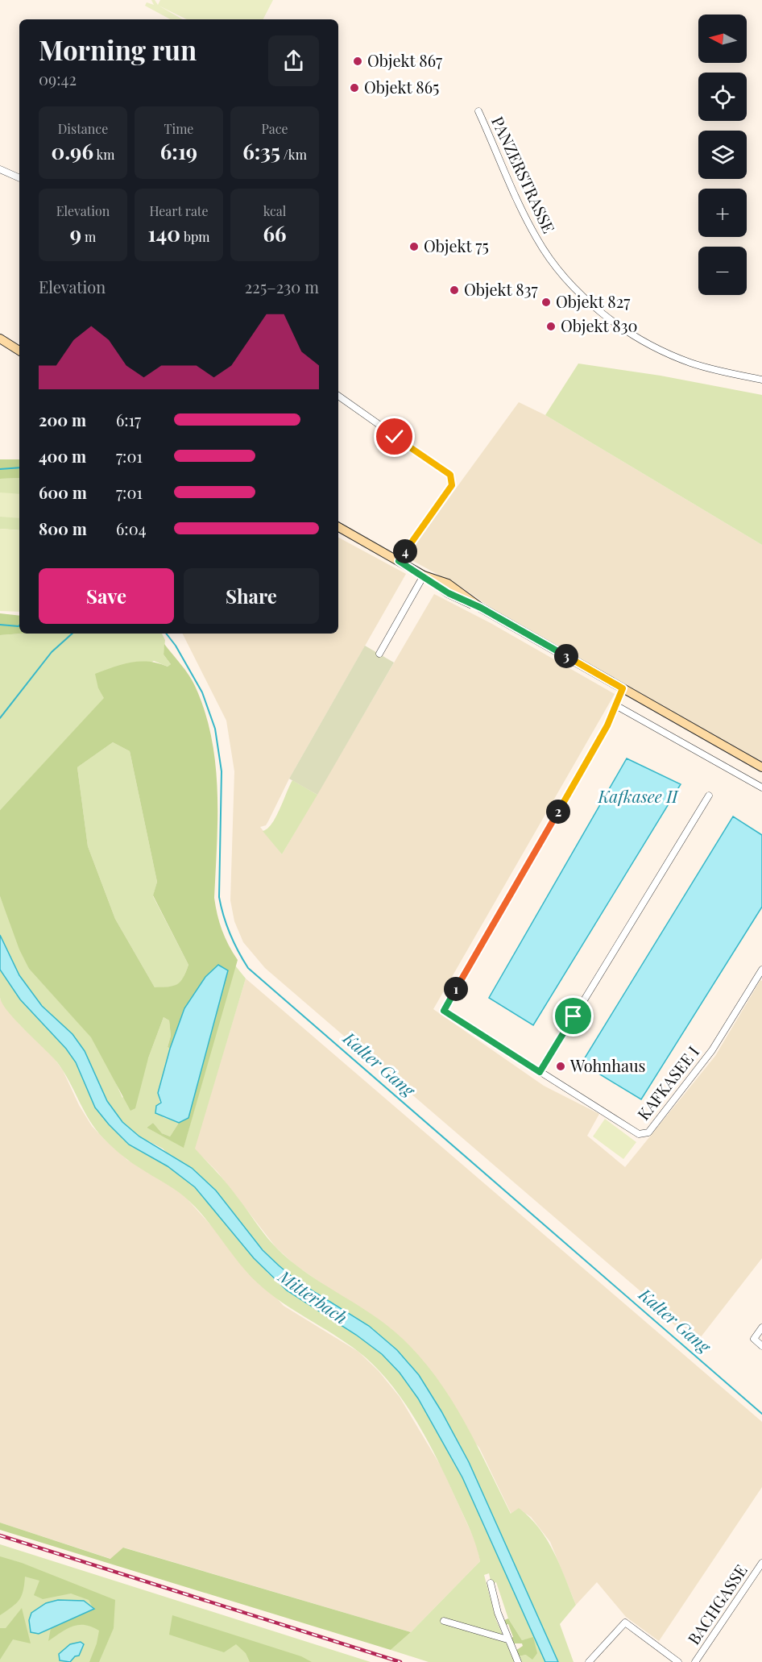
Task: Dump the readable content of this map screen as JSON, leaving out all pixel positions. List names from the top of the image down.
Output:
{
  "streets": {
    "street": ["PANZERSTRASSE", "KAFKASEE I", "BACHGASSE"]
  },
  "water": ["Kafkasee II", "Kalter Gang", "Mitterbach"],
  "places": [
    "Objekt 867",
    "Objekt 865",
    "Objekt 75",
    "Objekt 837",
    "Objekt 827",
    "Objekt 830",
    "Wohnhaus"
  ],
  "north": "left",
  "page": {
    "map_buttons": ["+", "−"],
    "heading": ["Morning run", "09:42"],
    "stats": [
      ["Distance", "0.96 km"],
      ["Time", "6:19"],
      ["Pace", "6:35 /km"],
      ["Elevation", "9 m"],
      ["Heart rate", "140 bpm"],
      ["kcal", "66"]
    ],
    "chart": ["Elevation", "225–230 m"],
    "list": [
      {
        "name": "200 m",
        "note": "6:17"
      },
      {
        "name": "400 m",
        "note": "7:01"
      },
      {
        "name": "600 m",
        "note": "7:01"
      },
      {
        "name": "800 m",
        "note": "6:04"
      }
    ],
    "pins": [
      "4",
      "3",
      "2",
      "1"
    ],
    "buttons": ["Save", "Share"]
  }
}
